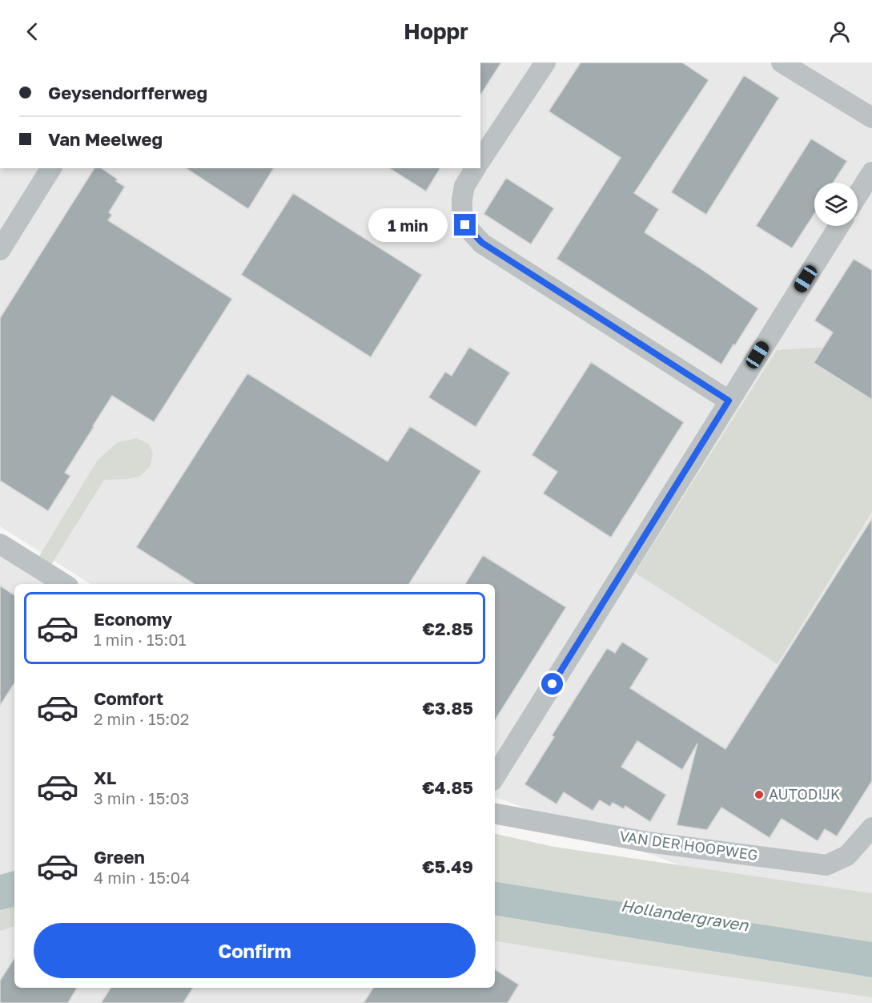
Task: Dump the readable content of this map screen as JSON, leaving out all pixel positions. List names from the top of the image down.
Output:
{
  "streets": {
    "street": ["VAN DER HOOPWEG"]
  },
  "water": ["Hollandergraven"],
  "places": ["AUTODIJK"],
  "page": {
    "header": "Hoppr",
    "banner": ["Geysendorfferweg", "Van Meelweg"],
    "bubble": "1 min",
    "list": [
      {
        "name": "Economy",
        "note": "1 min · 15:01",
        "value": "€2.85"
      },
      {
        "name": "Comfort",
        "note": "2 min · 15:02",
        "value": "€3.85"
      },
      {
        "name": "XL",
        "note": "3 min · 15:03",
        "value": "€4.85"
      },
      {
        "name": "Green",
        "note": "4 min · 15:04",
        "value": "€5.49"
      }
    ],
    "buttons": "Confirm"
  }
}
